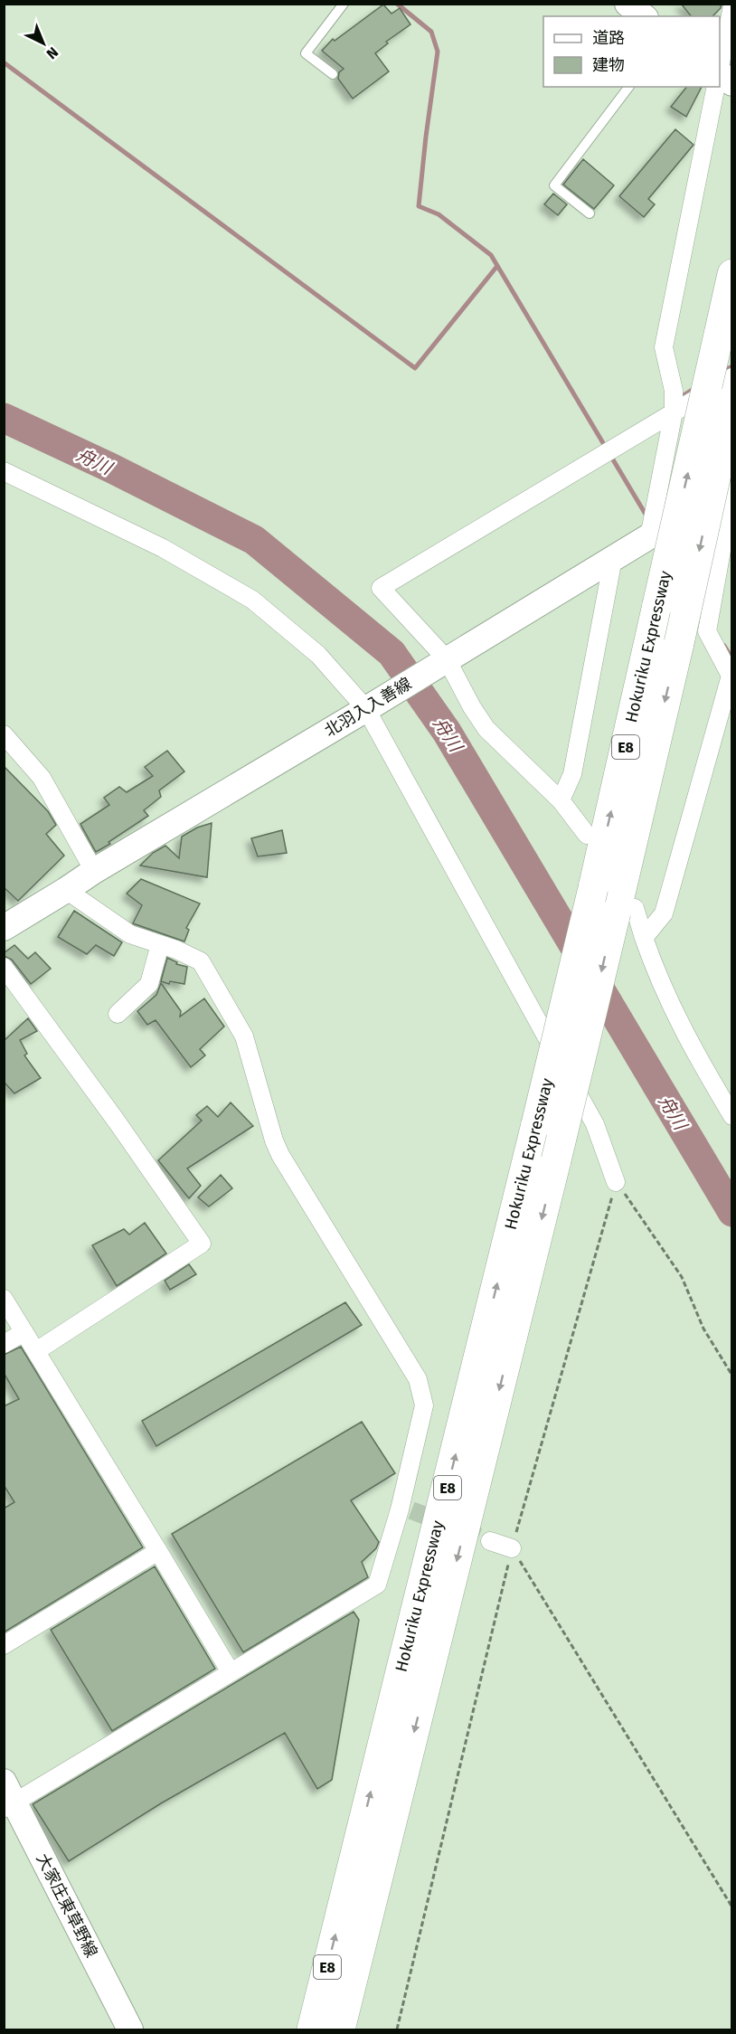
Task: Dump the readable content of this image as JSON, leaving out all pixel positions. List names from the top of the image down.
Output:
{
  "streets": {
    "highway": ["Hokuriku Expressway", "E8"],
    "main road": ["北羽入入善線", "大家庄東草野線"]
  },
  "water": ["舟川"],
  "legend": ["道路", "建物"],
  "north": "bottom right"
}
